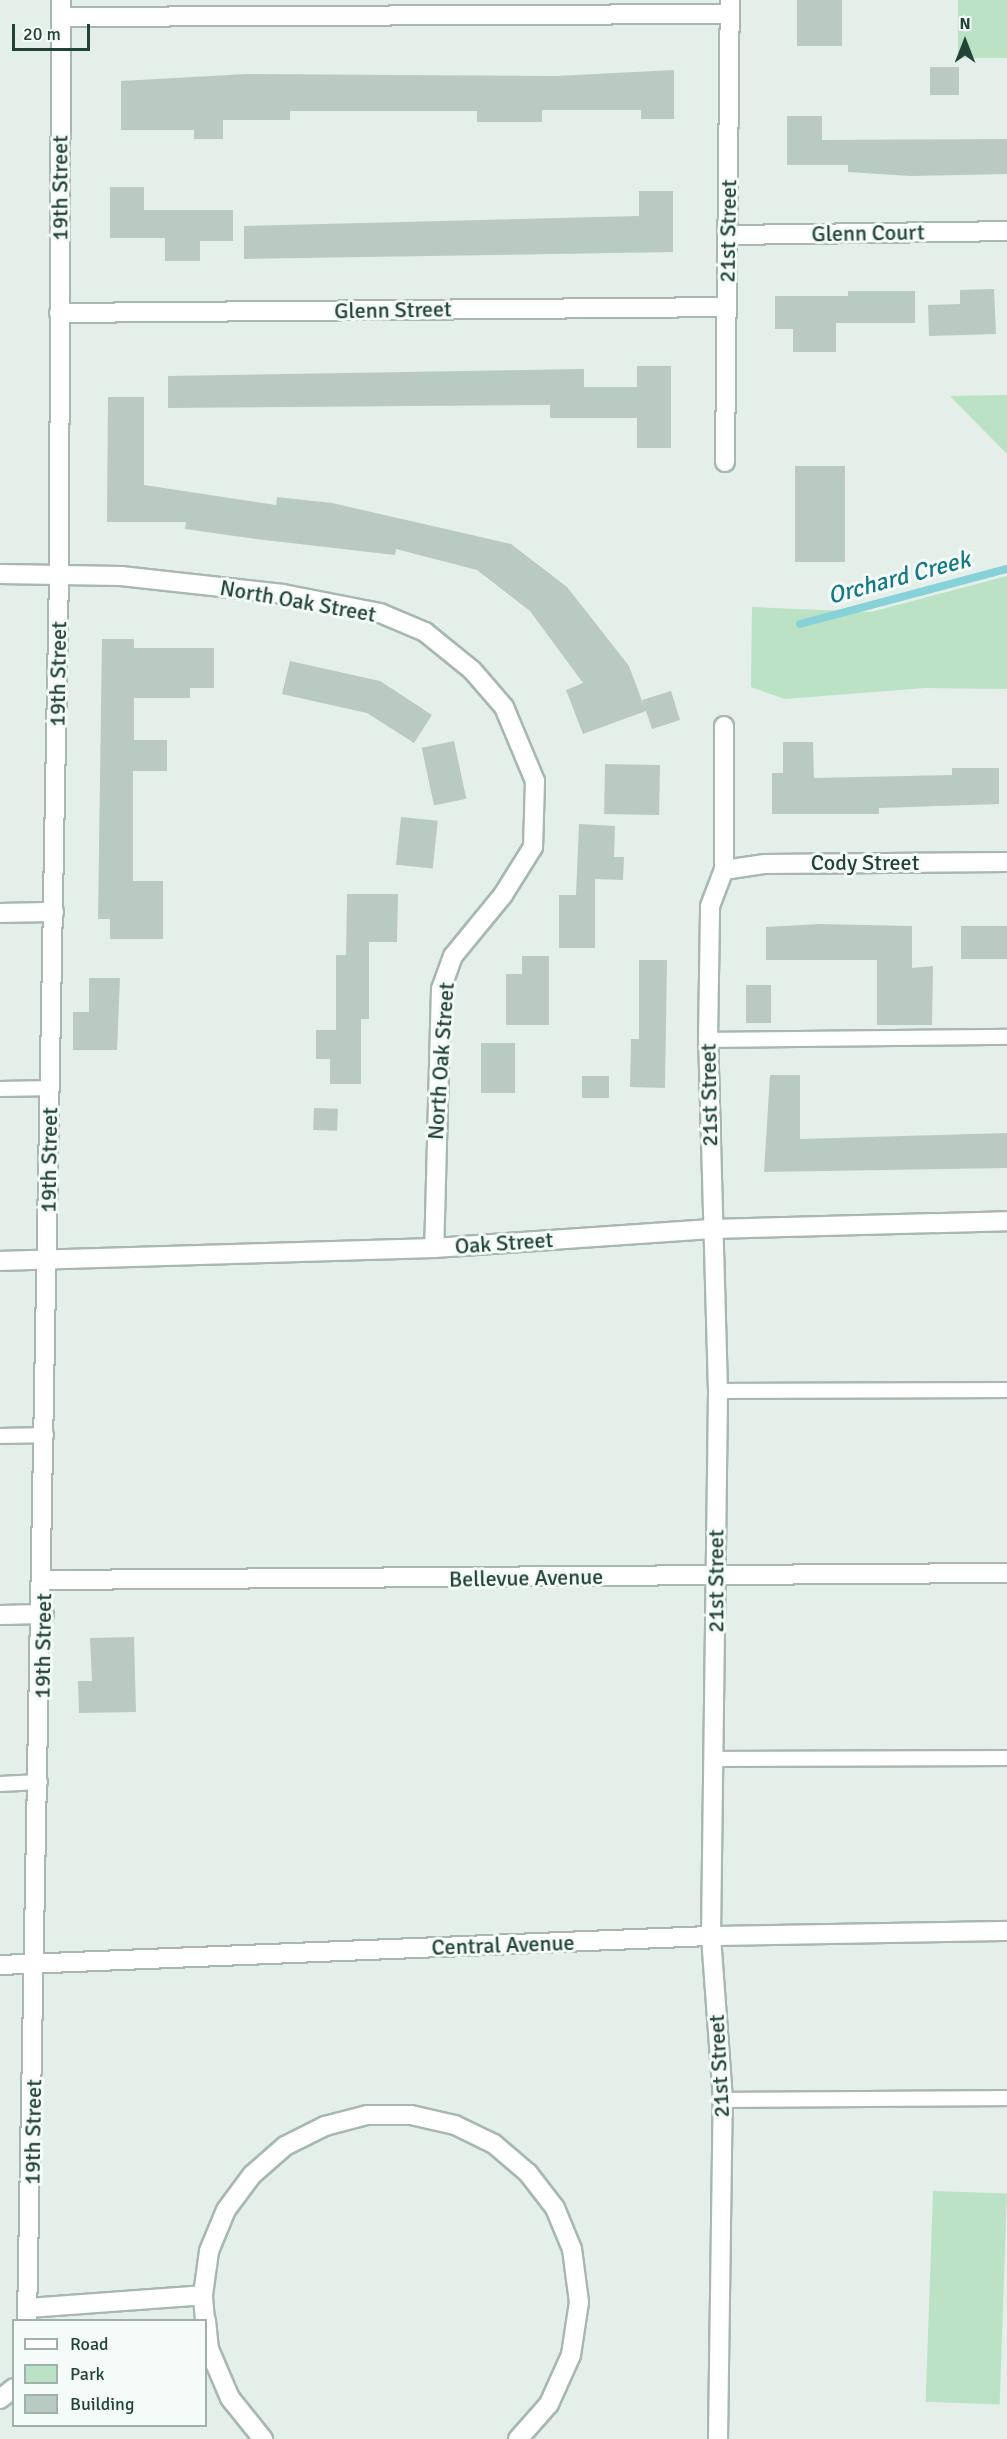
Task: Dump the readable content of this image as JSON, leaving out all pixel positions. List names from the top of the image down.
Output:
{
  "streets": {
    "street": [
      "19th Street",
      "21st Street",
      "Glenn Court",
      "Glenn Street",
      "North Oak Street",
      "Cody Street",
      "Oak Street",
      "Bellevue Avenue",
      "Central Avenue"
    ]
  },
  "crossings": [
    ["19th Street", "Glenn Street"],
    ["19th Street", "North Oak Street"],
    ["19th Street", "Oak Street"],
    ["19th Street", "Bellevue Avenue"],
    ["19th Street", "Central Avenue"],
    ["21st Street", "Glenn Court"],
    ["21st Street", "Glenn Street"],
    ["21st Street", "Cody Street"],
    ["21st Street", "Oak Street"],
    ["21st Street", "Bellevue Avenue"],
    ["21st Street", "Central Avenue"],
    ["North Oak Street", "Oak Street"]
  ],
  "water": ["Orchard Creek"],
  "legend": ["Road", "Park", "Building"],
  "scale_bar": "20 m",
  "north": "top"
}
